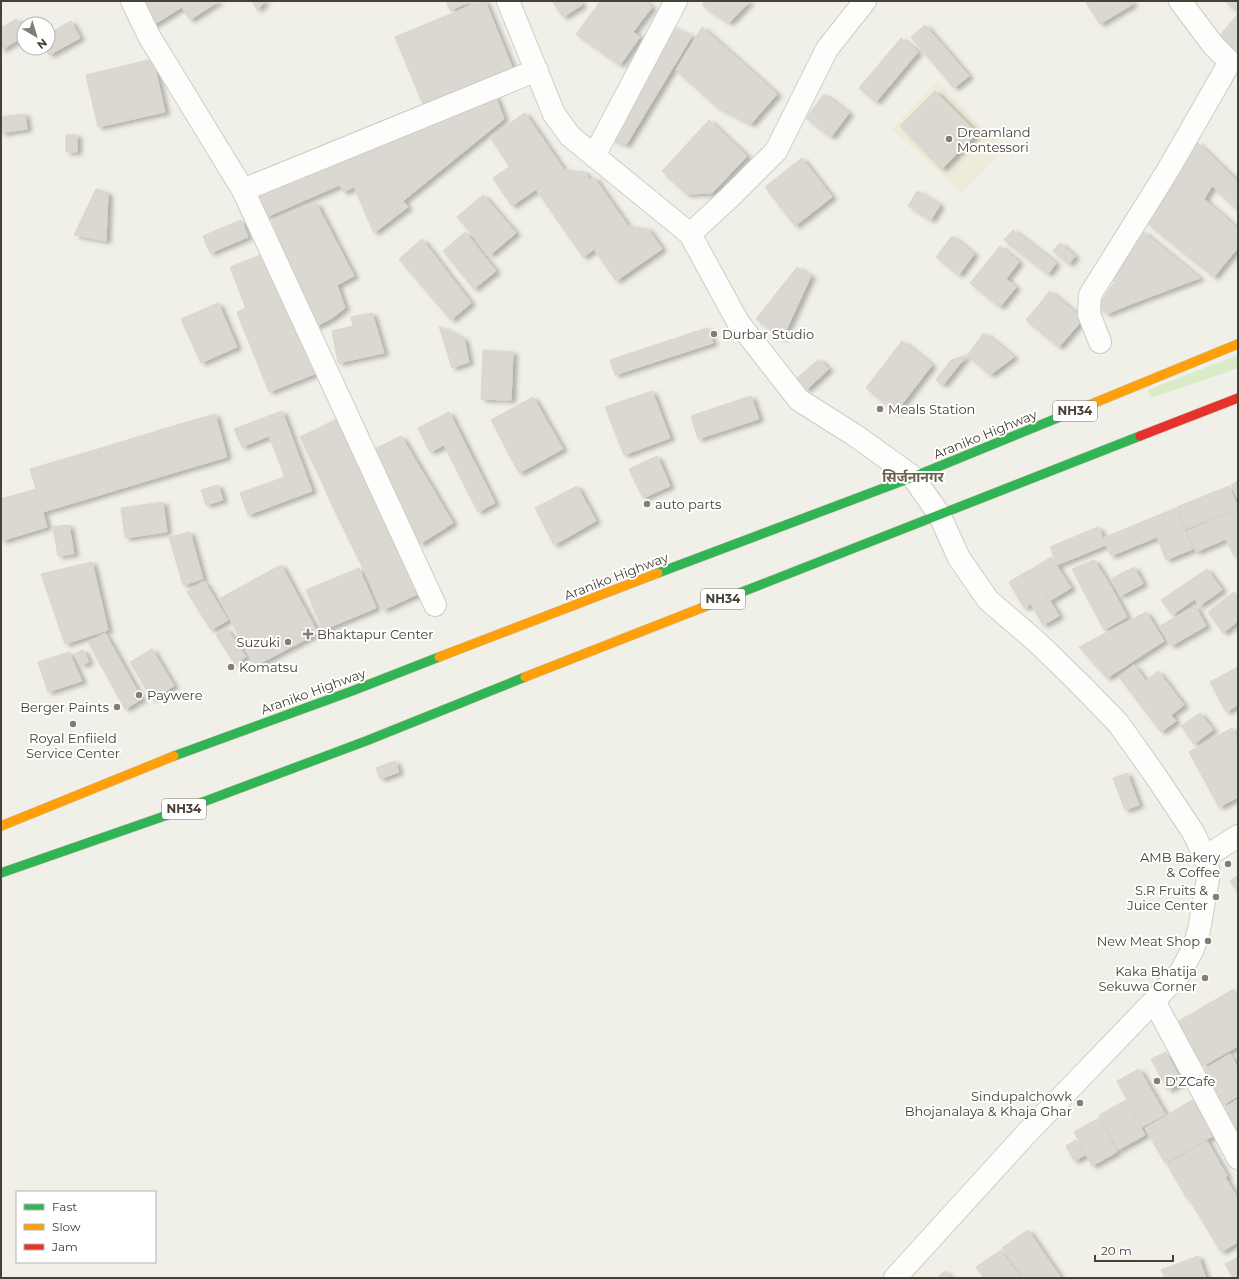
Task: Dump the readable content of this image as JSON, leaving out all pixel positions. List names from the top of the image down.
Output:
{
  "streets": {
    "highway": ["NH34", "Araniko Highway"]
  },
  "districts": ["सिर्जनानगर"],
  "places": {
    "other": [
      "Dreamland Montessori",
      "Durbar Studio",
      "Meals Station",
      "auto parts",
      "Suzuki",
      "Komatsu",
      "Paywere",
      "Berger Paints",
      "Royal Enfiield Service Center",
      "AMB Bakery & Coffee",
      "S.R Fruits & Juice Center",
      "New Meat Shop",
      "Kaka Bhatija Sekuwa Corner",
      "D'ZCafe",
      "Sindupalchowk Bhojanalaya & Khaja Ghar"
    ],
    "health": ["Bhaktapur Center"]
  },
  "legend": ["Fast", "Slow", "Jam"],
  "scale_bar": "20 m",
  "north": "bottom right"
}
